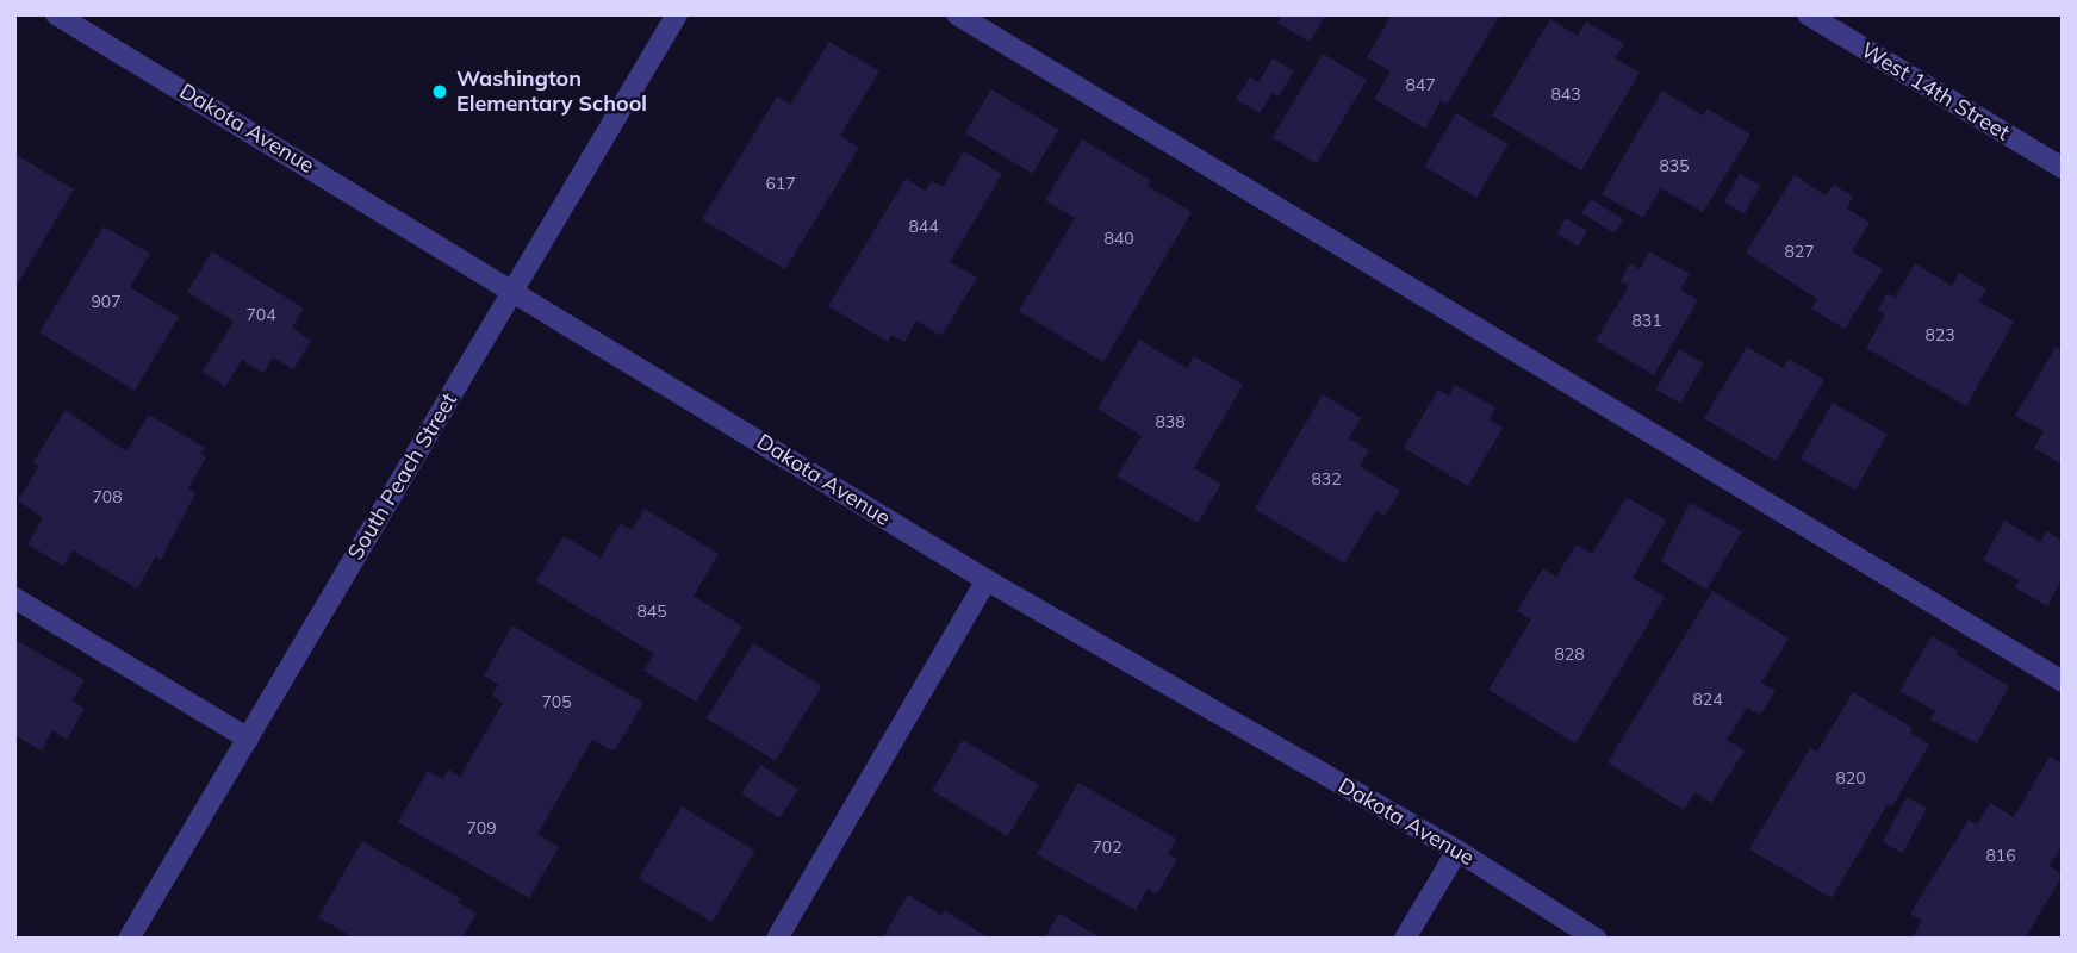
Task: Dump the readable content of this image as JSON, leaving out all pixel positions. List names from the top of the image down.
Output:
{
  "streets": {
    "street": ["West 14th Street", "Dakota Avenue", "South Peach Street"]
  },
  "crossings": [
    ["Dakota Avenue", "South Peach Street"]
  ],
  "places": ["Washington Elementary School"],
  "house_numbers": [
    "847",
    "843",
    "835",
    "617",
    "844",
    "840",
    "827",
    "907",
    "704",
    "831",
    "823",
    "838",
    "832",
    "708",
    "845",
    "828",
    "824",
    "705",
    "820",
    "709",
    "702",
    "816"
  ]
}
